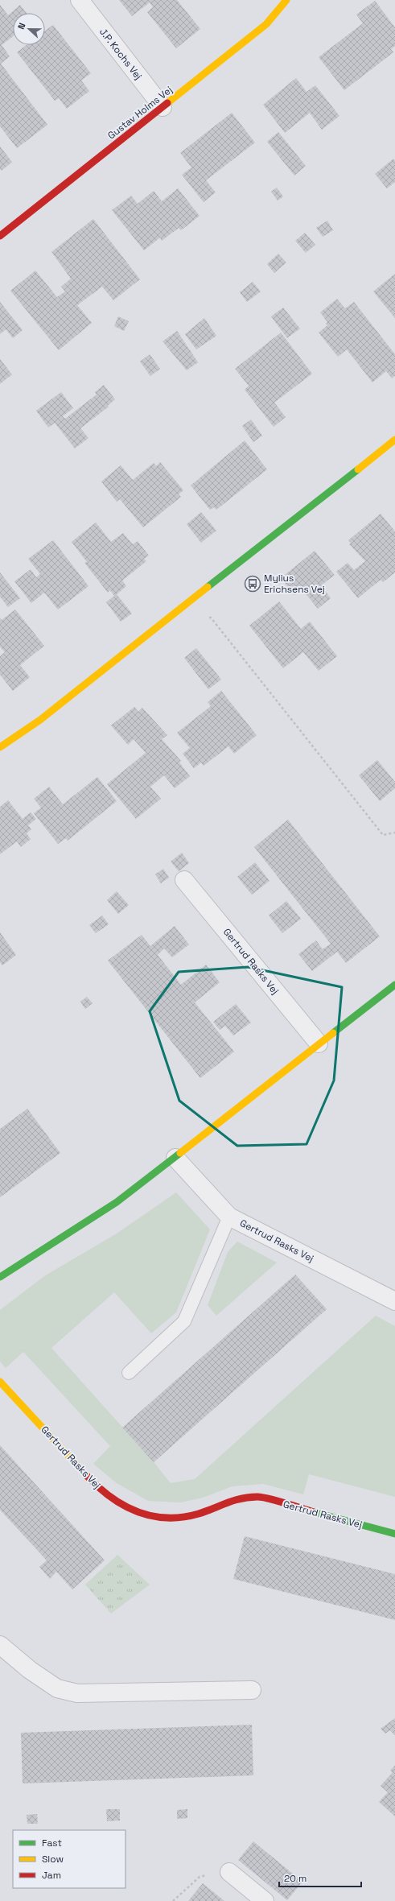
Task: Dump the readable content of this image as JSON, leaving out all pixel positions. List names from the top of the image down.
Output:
{
  "streets": {
    "street": ["J.P. Kochs Vej", "Gustav Holms Vej", "Gertrud Rasks Vej"]
  },
  "crossings": [
    ["J.P. Kochs Vej", "Gustav Holms Vej"]
  ],
  "places": {
    "bus stop": ["Mylius Erichsens Vej"]
  },
  "legend": ["Fast", "Slow", "Jam"],
  "scale_bar": "20 m",
  "north": "left"
}
